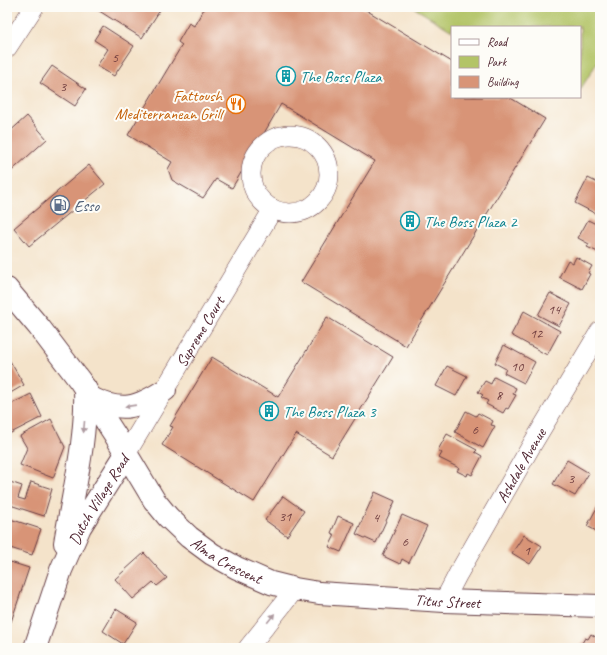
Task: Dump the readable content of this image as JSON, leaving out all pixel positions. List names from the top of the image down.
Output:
{
  "streets": {
    "main road": ["Dutch Village Road", "Alma Crescent", "Titus Street"],
    "street": ["Supreme Court", "Ashdale Avenue"]
  },
  "crossings": [
    ["Supreme Court", "Dutch Village Road"],
    ["Supreme Court", "Alma Crescent"],
    ["Ashdale Avenue", "Titus Street"],
    ["Dutch Village Road", "Alma Crescent"],
    ["Alma Crescent", "Titus Street"]
  ],
  "places": {
    "building": ["The Boss Plaza", "The Boss Plaza 2", "The Boss Plaza 3"],
    "restaurant": ["Fattoush Mediterranean Grill"],
    "fuel station": ["Esso"]
  },
  "house_numbers": [
    "5",
    "3",
    "14",
    "12",
    "10",
    "8",
    "6",
    "3",
    "31",
    "4",
    "6",
    "1"
  ],
  "legend": ["Road", "Park", "Building"]
}
